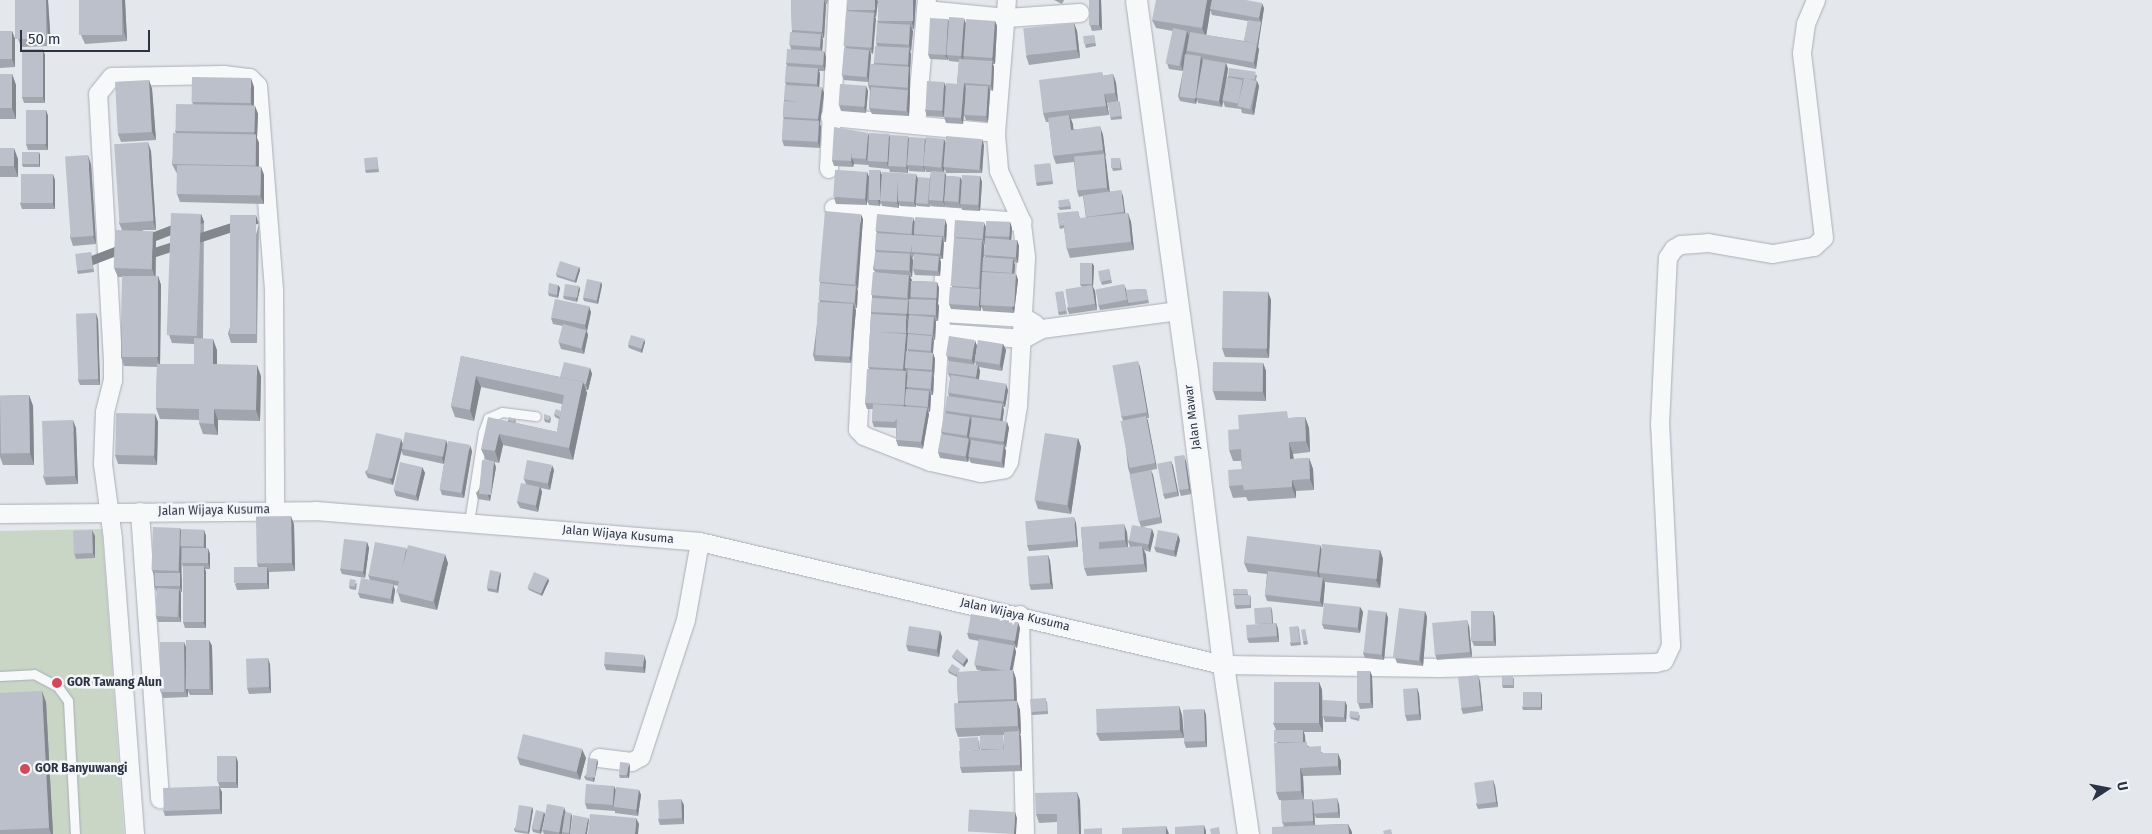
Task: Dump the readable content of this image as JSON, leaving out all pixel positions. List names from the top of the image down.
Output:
{
  "streets": {
    "street": ["Jalan Mawar", "Jalan Wijaya Kusuma"]
  },
  "crossings": [
    ["Jalan Mawar", "Jalan Wijaya Kusuma"]
  ],
  "places": ["GOR Tawang Alun", "GOR Banyuwangi"],
  "scale_bar": "50 m",
  "north": "right"
}
